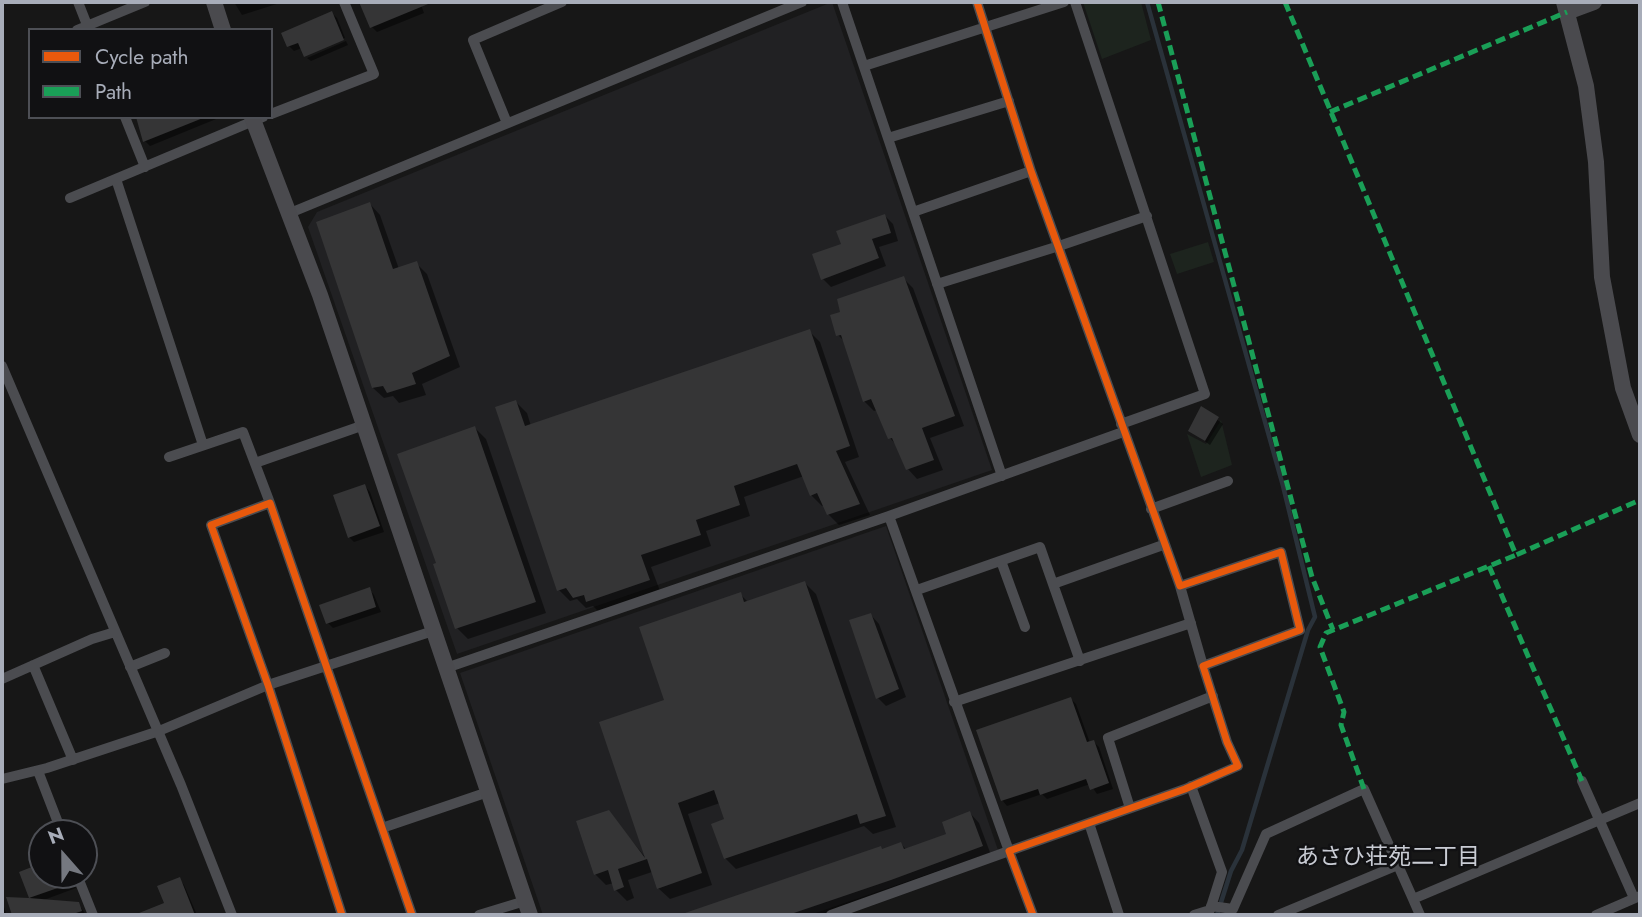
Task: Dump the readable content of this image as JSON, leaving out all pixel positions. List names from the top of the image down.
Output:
{
  "districts": ["あさひ荘苑二丁目"],
  "legend": ["Cycle path", "Path"],
  "north": "top"
}
